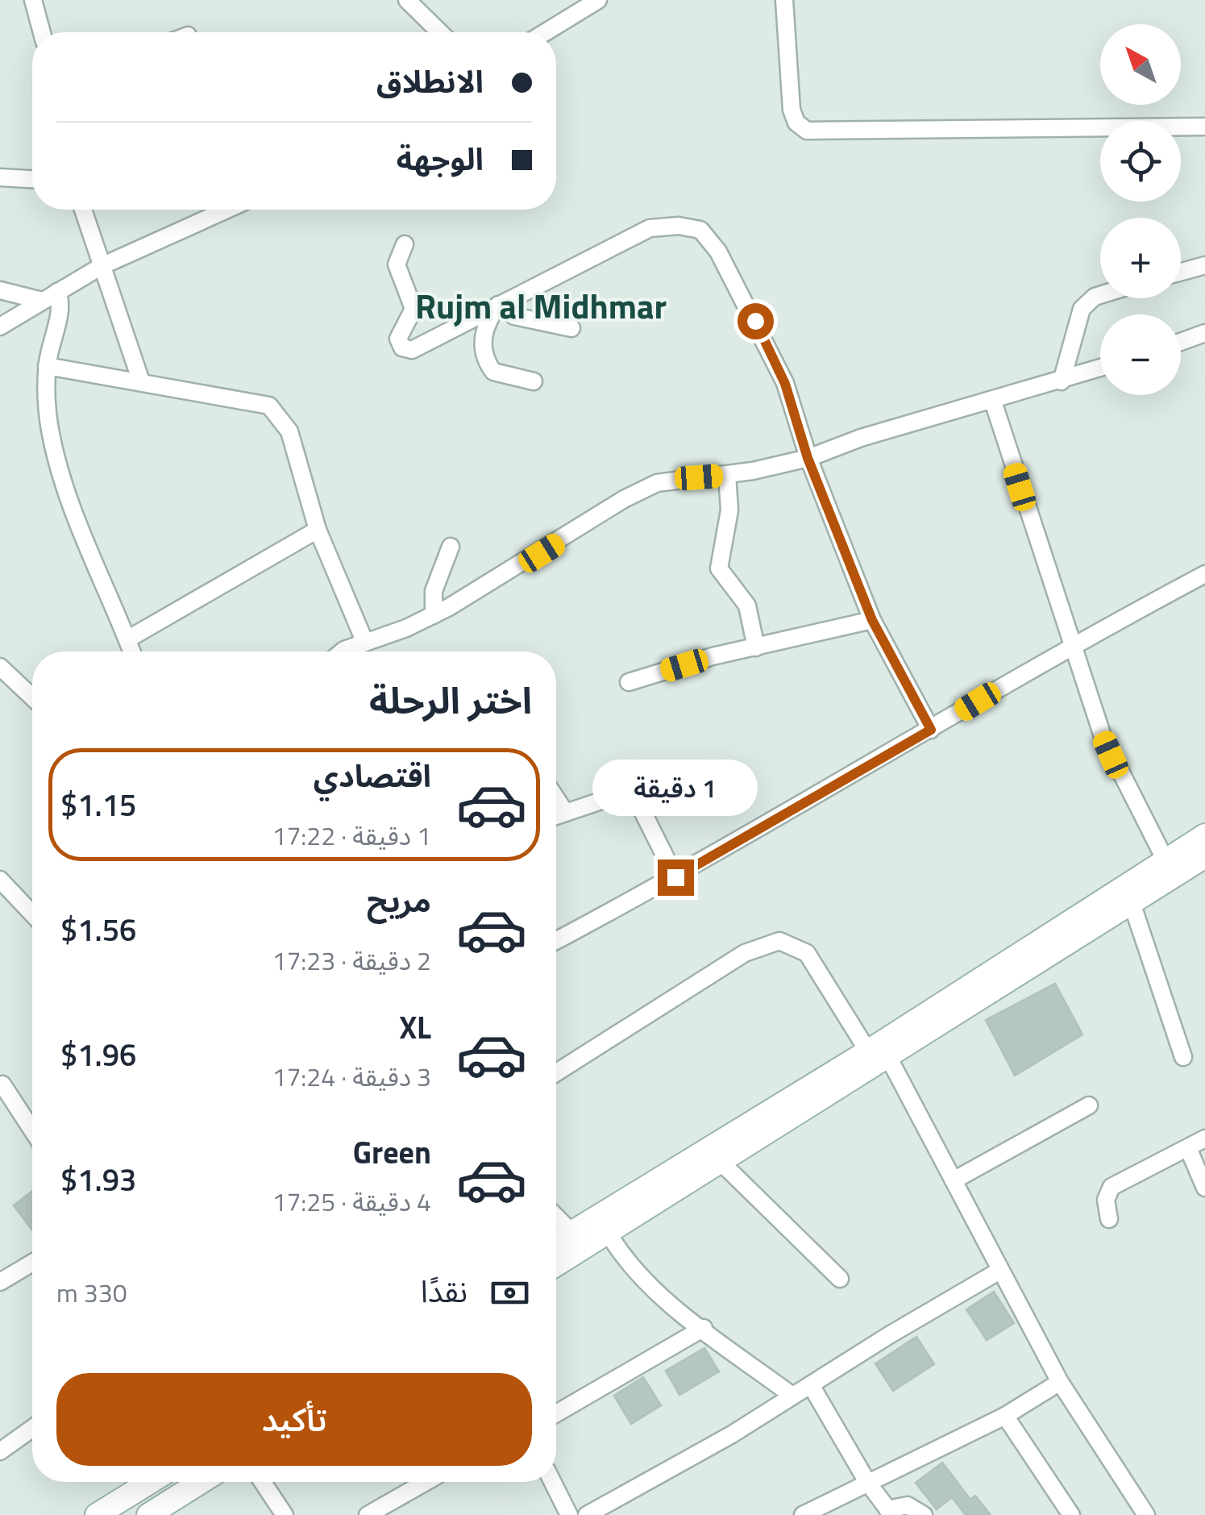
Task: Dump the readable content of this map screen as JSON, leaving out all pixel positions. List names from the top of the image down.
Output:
{
  "districts": ["Rujm al Midhmar"],
  "north": "top left",
  "page": {
    "map_buttons": ["+", "−"],
    "banner": ["الانطلاق", "الوجهة"],
    "heading": "اختر الرحلة",
    "list": [
      {
        "name": "اقتصادي",
        "note": "1 دقيقة · 17:22",
        "value": "$1.15"
      },
      {
        "name": "مريح",
        "note": "2 دقيقة · 17:23",
        "value": "$1.56"
      },
      {
        "name": "XL",
        "note": "3 دقيقة · 17:24",
        "value": "$1.96"
      },
      {
        "name": "Green",
        "note": "4 دقيقة · 17:25",
        "value": "$1.93"
      }
    ],
    "bubble": "1 دقيقة",
    "pay": ["نقدًا", "330 m"],
    "buttons": "تأكيد"
  }
}
